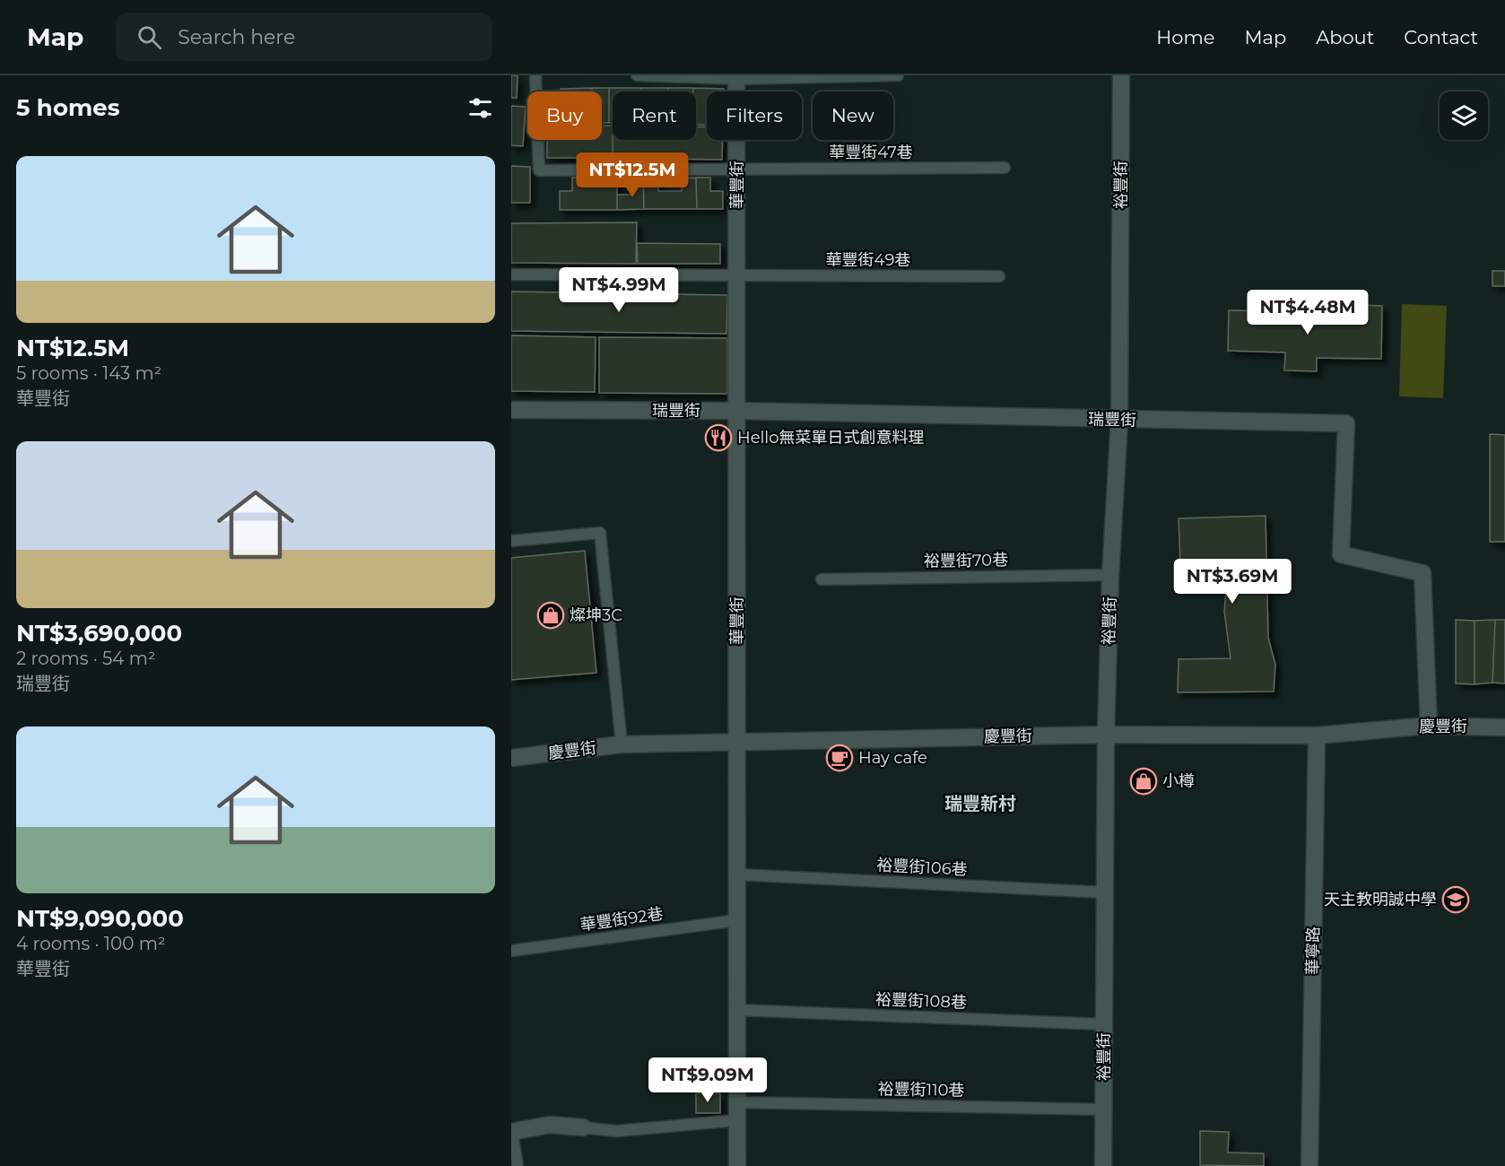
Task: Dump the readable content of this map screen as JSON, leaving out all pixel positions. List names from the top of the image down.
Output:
{
  "streets": {
    "street": [
      "華豐街",
      "裕豐街",
      "瑞豐街",
      "慶豐街",
      "華寧路"
    ],
    "lane": [
      "華豐街47巷",
      "華豐街49巷",
      "裕豐街70巷",
      "裕豐街106巷",
      "華豐街92巷",
      "裕豐街108巷",
      "裕豐街110巷"
    ]
  },
  "crossings": [
    ["華豐街47巷", "華豐街"],
    ["華豐街", "華豐街49巷"],
    ["華豐街", "瑞豐街"],
    ["華豐街", "慶豐街"],
    ["華豐街", "裕豐街106巷"],
    ["華豐街", "華豐街92巷"],
    ["華豐街", "裕豐街108巷"],
    ["華豐街", "裕豐街110巷"],
    ["裕豐街", "瑞豐街"],
    ["裕豐街", "裕豐街70巷"],
    ["裕豐街", "慶豐街"],
    ["裕豐街", "裕豐街106巷"],
    ["裕豐街", "裕豐街108巷"],
    ["裕豐街", "裕豐街110巷"],
    ["瑞豐街", "慶豐街"],
    ["慶豐街", "華寧路"]
  ],
  "districts": ["瑞豐新村"],
  "places": {
    "restaurant": ["Hello無菜單日式創意料理"],
    "shop": ["燦坤3C", "小樽"],
    "cafe": ["Hay cafe"],
    "school or university": ["天主教明誠中學"]
  },
  "page": {
    "header": "Map",
    "search": "Search here",
    "nav": [
      "Home",
      "Map",
      "About",
      "Contact"
    ],
    "heading": "5 homes",
    "chip": [
      "Buy",
      "Rent",
      "Filters",
      "New"
    ],
    "list": [
      {
        "name": "NT$12.5M",
        "note": "5 rooms · 143 m² · 華豐街"
      },
      {
        "name": "NT$3,690,000",
        "note": "2 rooms · 54 m² · 瑞豐街"
      },
      {
        "name": "NT$9,090,000",
        "note": "4 rooms · 100 m² · 華豐街"
      }
    ],
    "price": [
      "NT$12.5M",
      "NT$4.99M",
      "NT$4.48M",
      "NT$3.69M",
      "NT$9.09M"
    ]
  }
}
